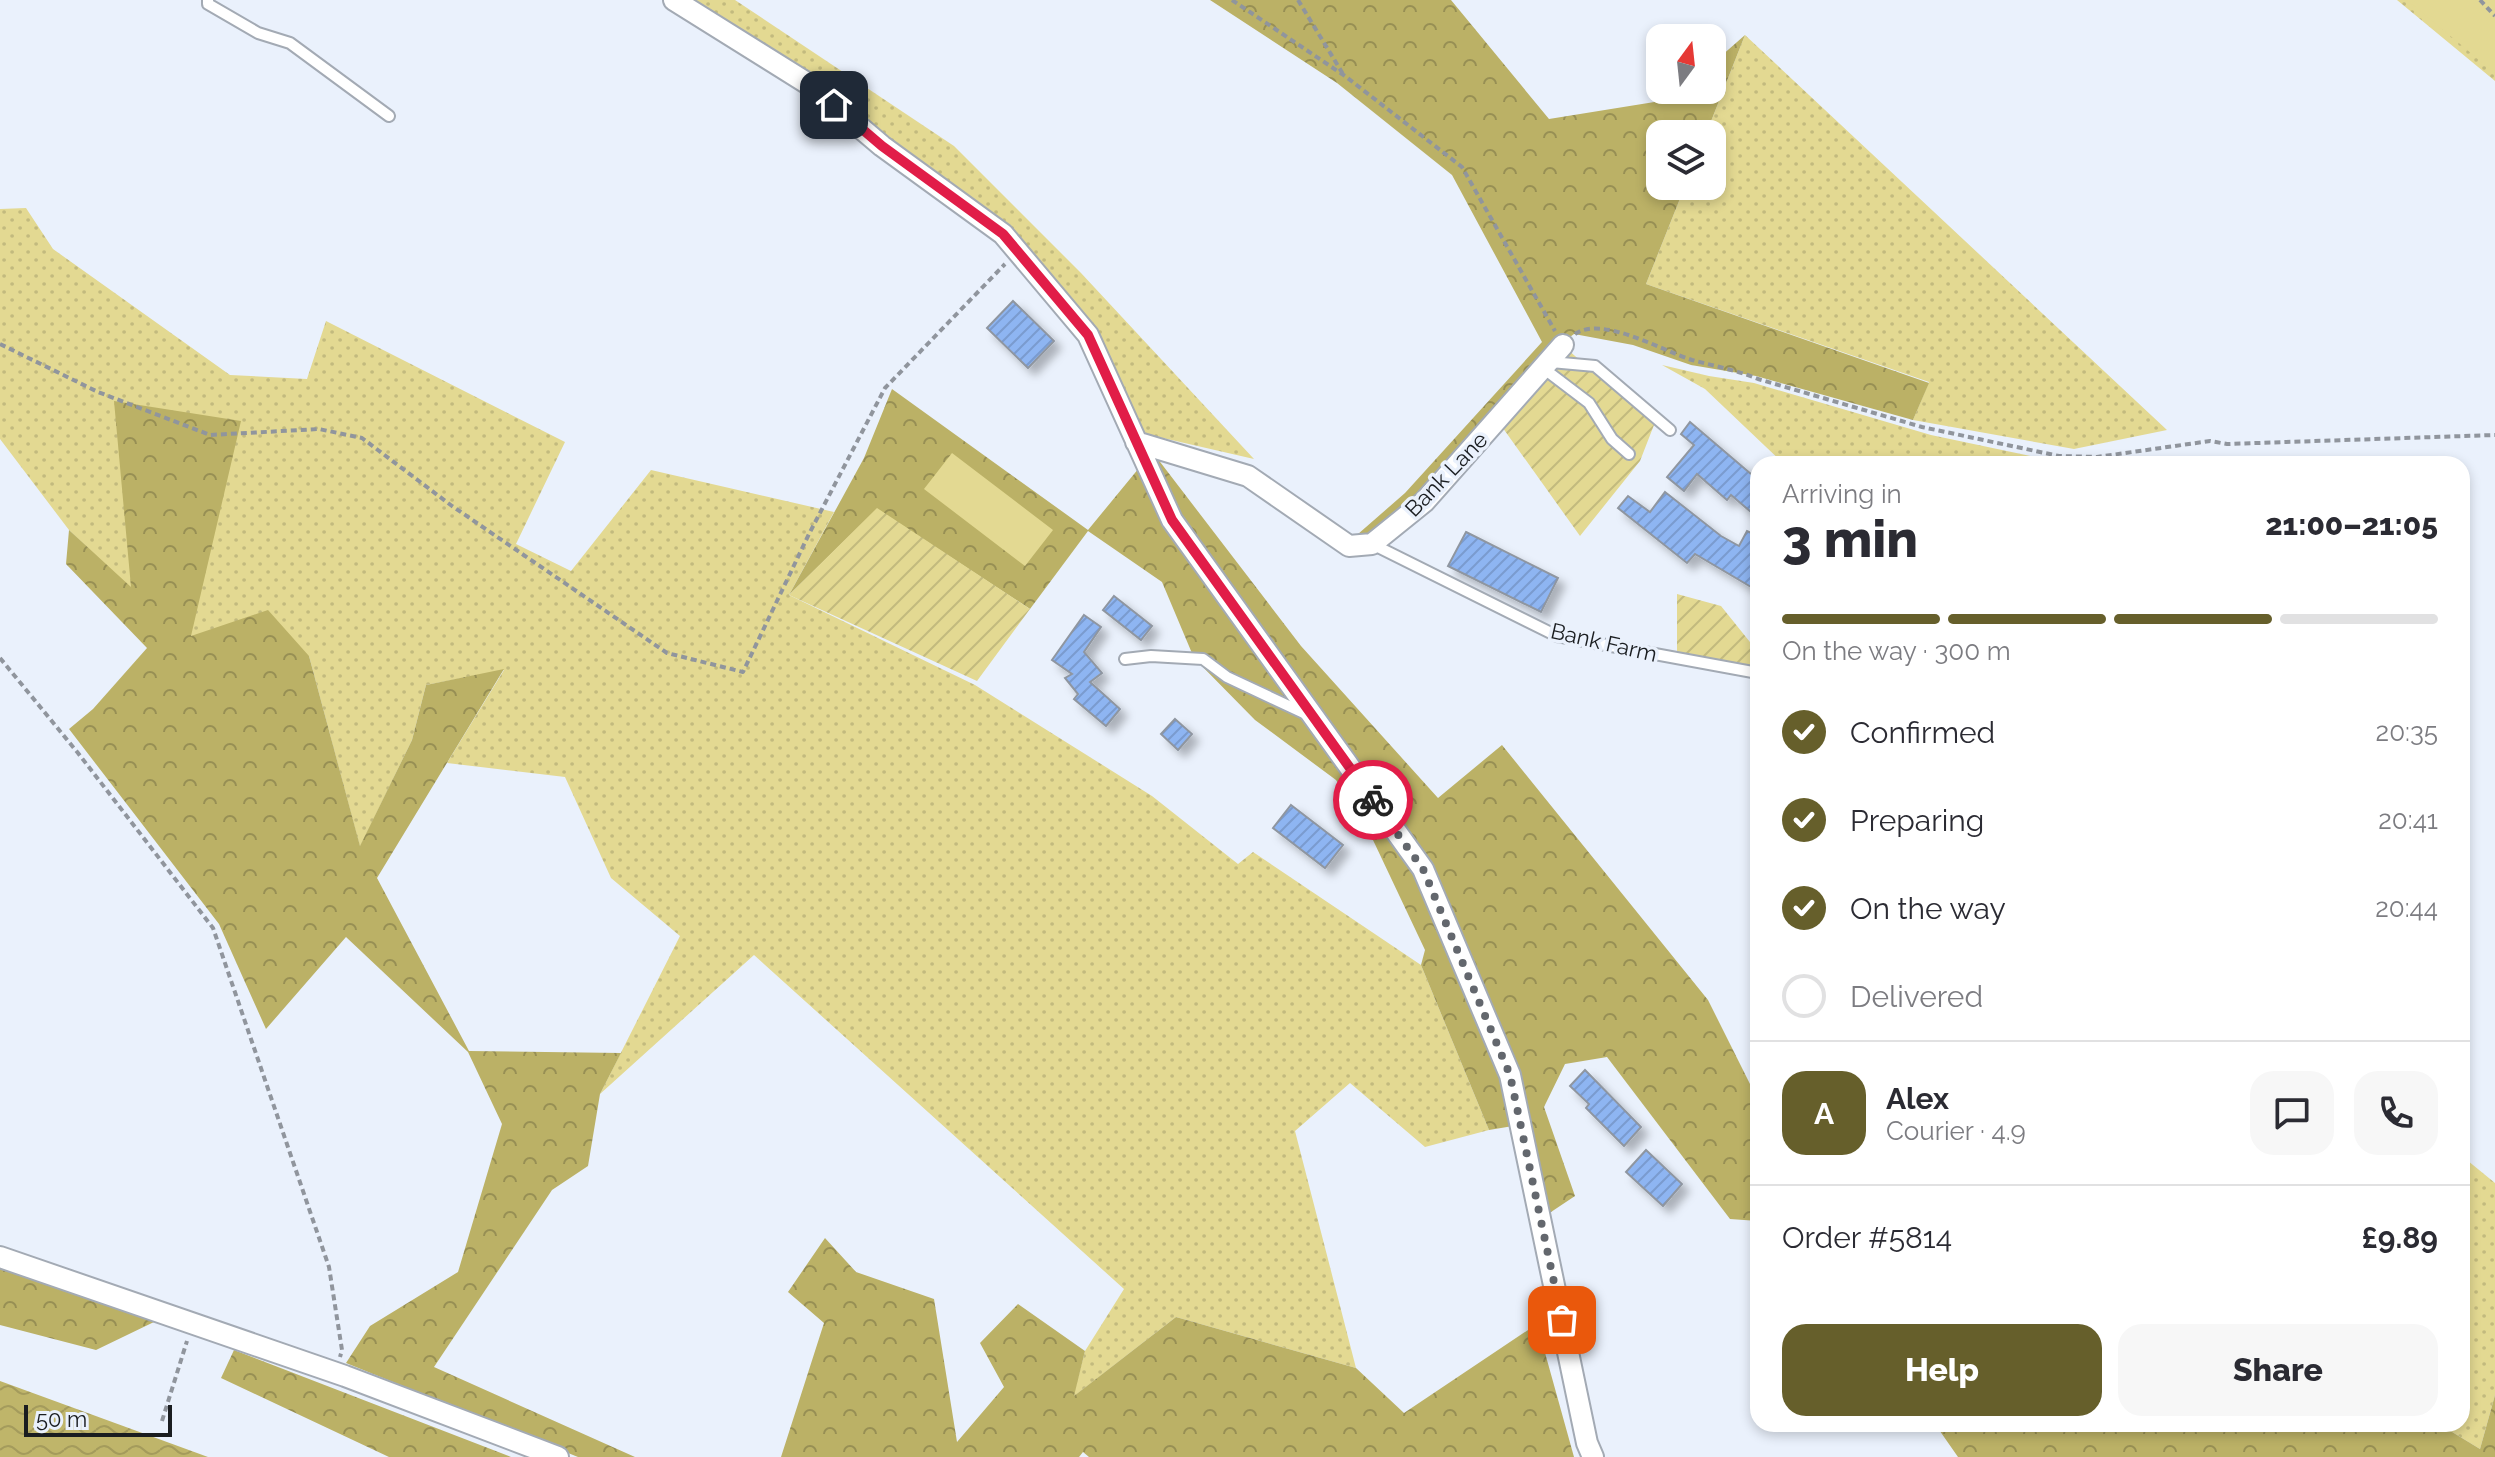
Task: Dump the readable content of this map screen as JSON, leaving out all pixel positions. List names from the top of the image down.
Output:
{
  "streets": {
    "street": ["Bank Lane"],
    "lane": ["Bank Farm"]
  },
  "crossings": [
    ["Bank Lane", "Bank Farm"]
  ],
  "scale_bar": "50 m",
  "north": "top",
  "page": {
    "heading": ["3 min", "Arriving in", "21:00–21:05"],
    "panel": [
      "Alex",
      "Courier · 4.9",
      "Order #5814",
      "£9.89"
    ],
    "bar": "On the way · 300 m",
    "list": [
      ["Confirmed", "20:35"],
      ["Preparing", "20:41"],
      ["On the way", "20:44"],
      "Delivered"
    ],
    "round": "A",
    "buttons": ["Help", "Share"],
    "scale": "50 m"
  }
}
